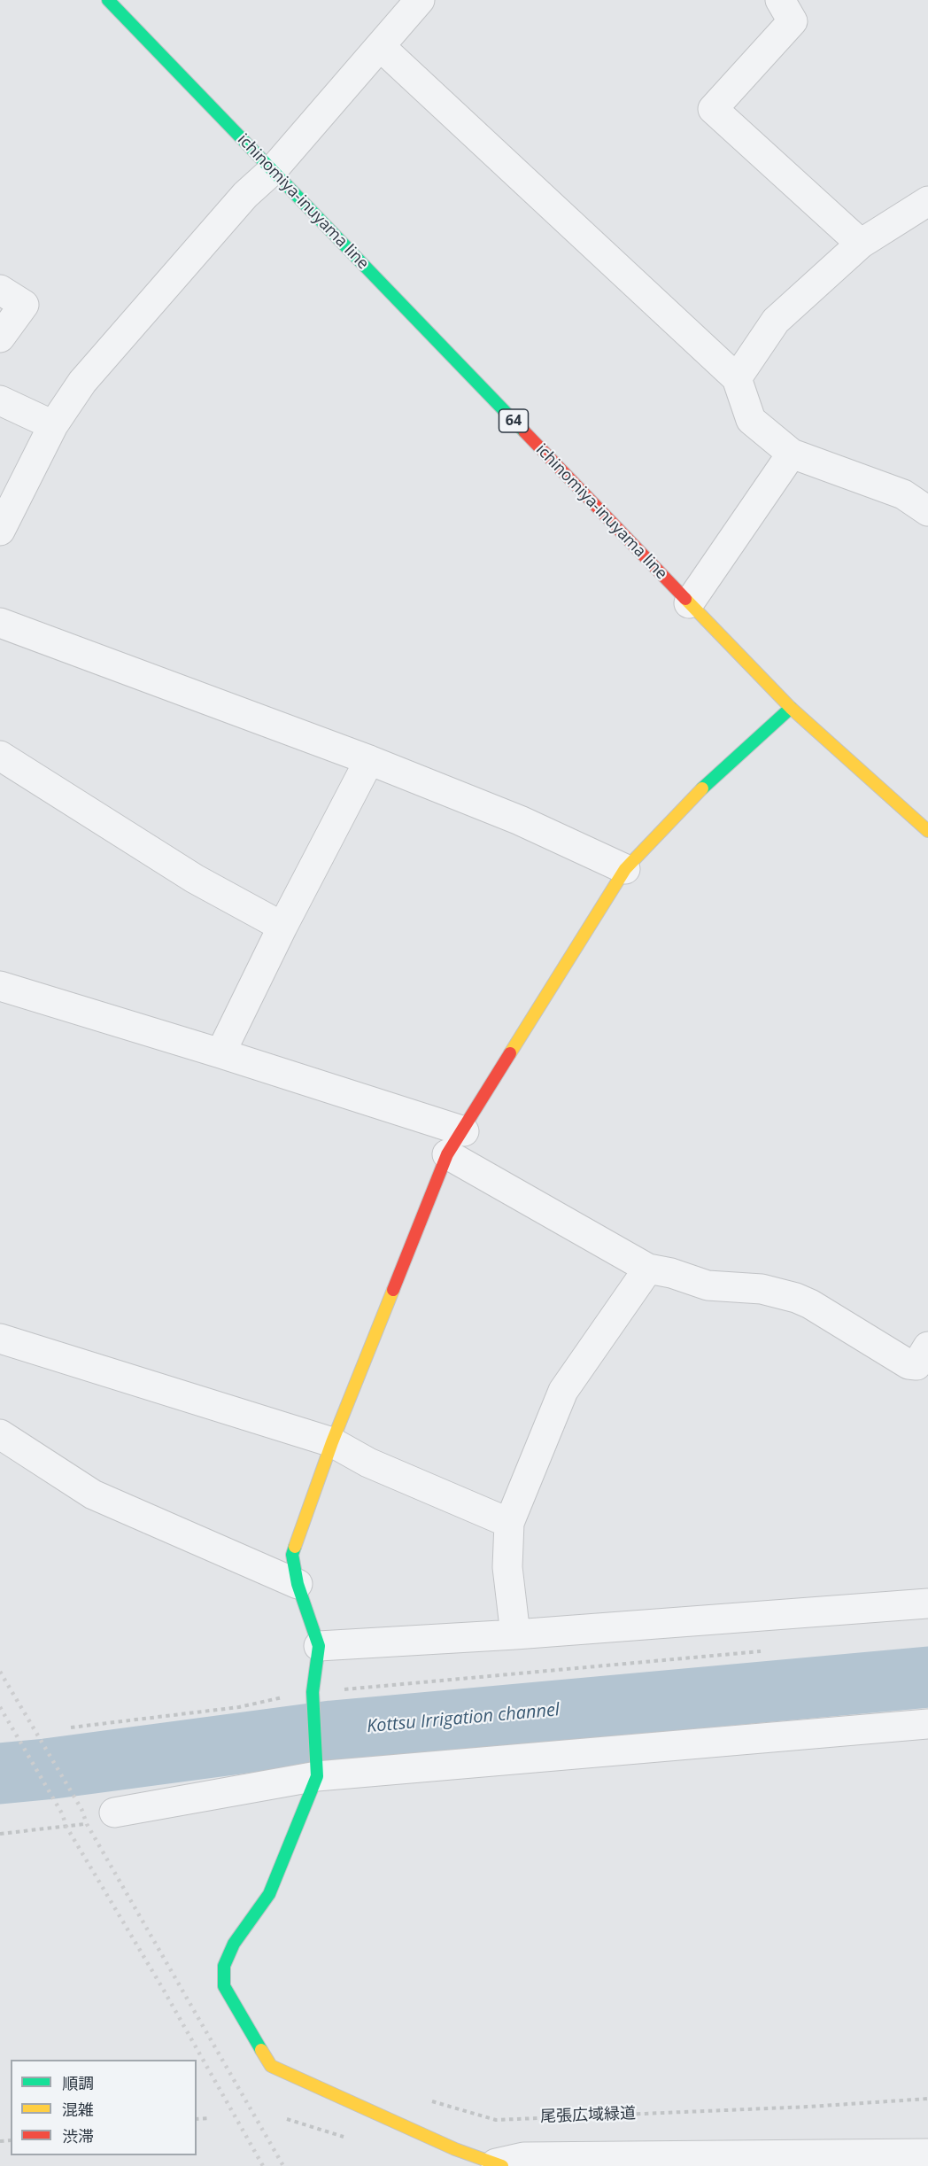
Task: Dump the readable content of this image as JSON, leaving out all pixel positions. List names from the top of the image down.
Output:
{
  "streets": {
    "street": ["ichinomiya-inuyama line", "64"],
    "path": ["尾張広域緑道"]
  },
  "water": ["Kottsu Irrigation channel"],
  "legend": ["順調", "混雑", "渋滞"]
}
